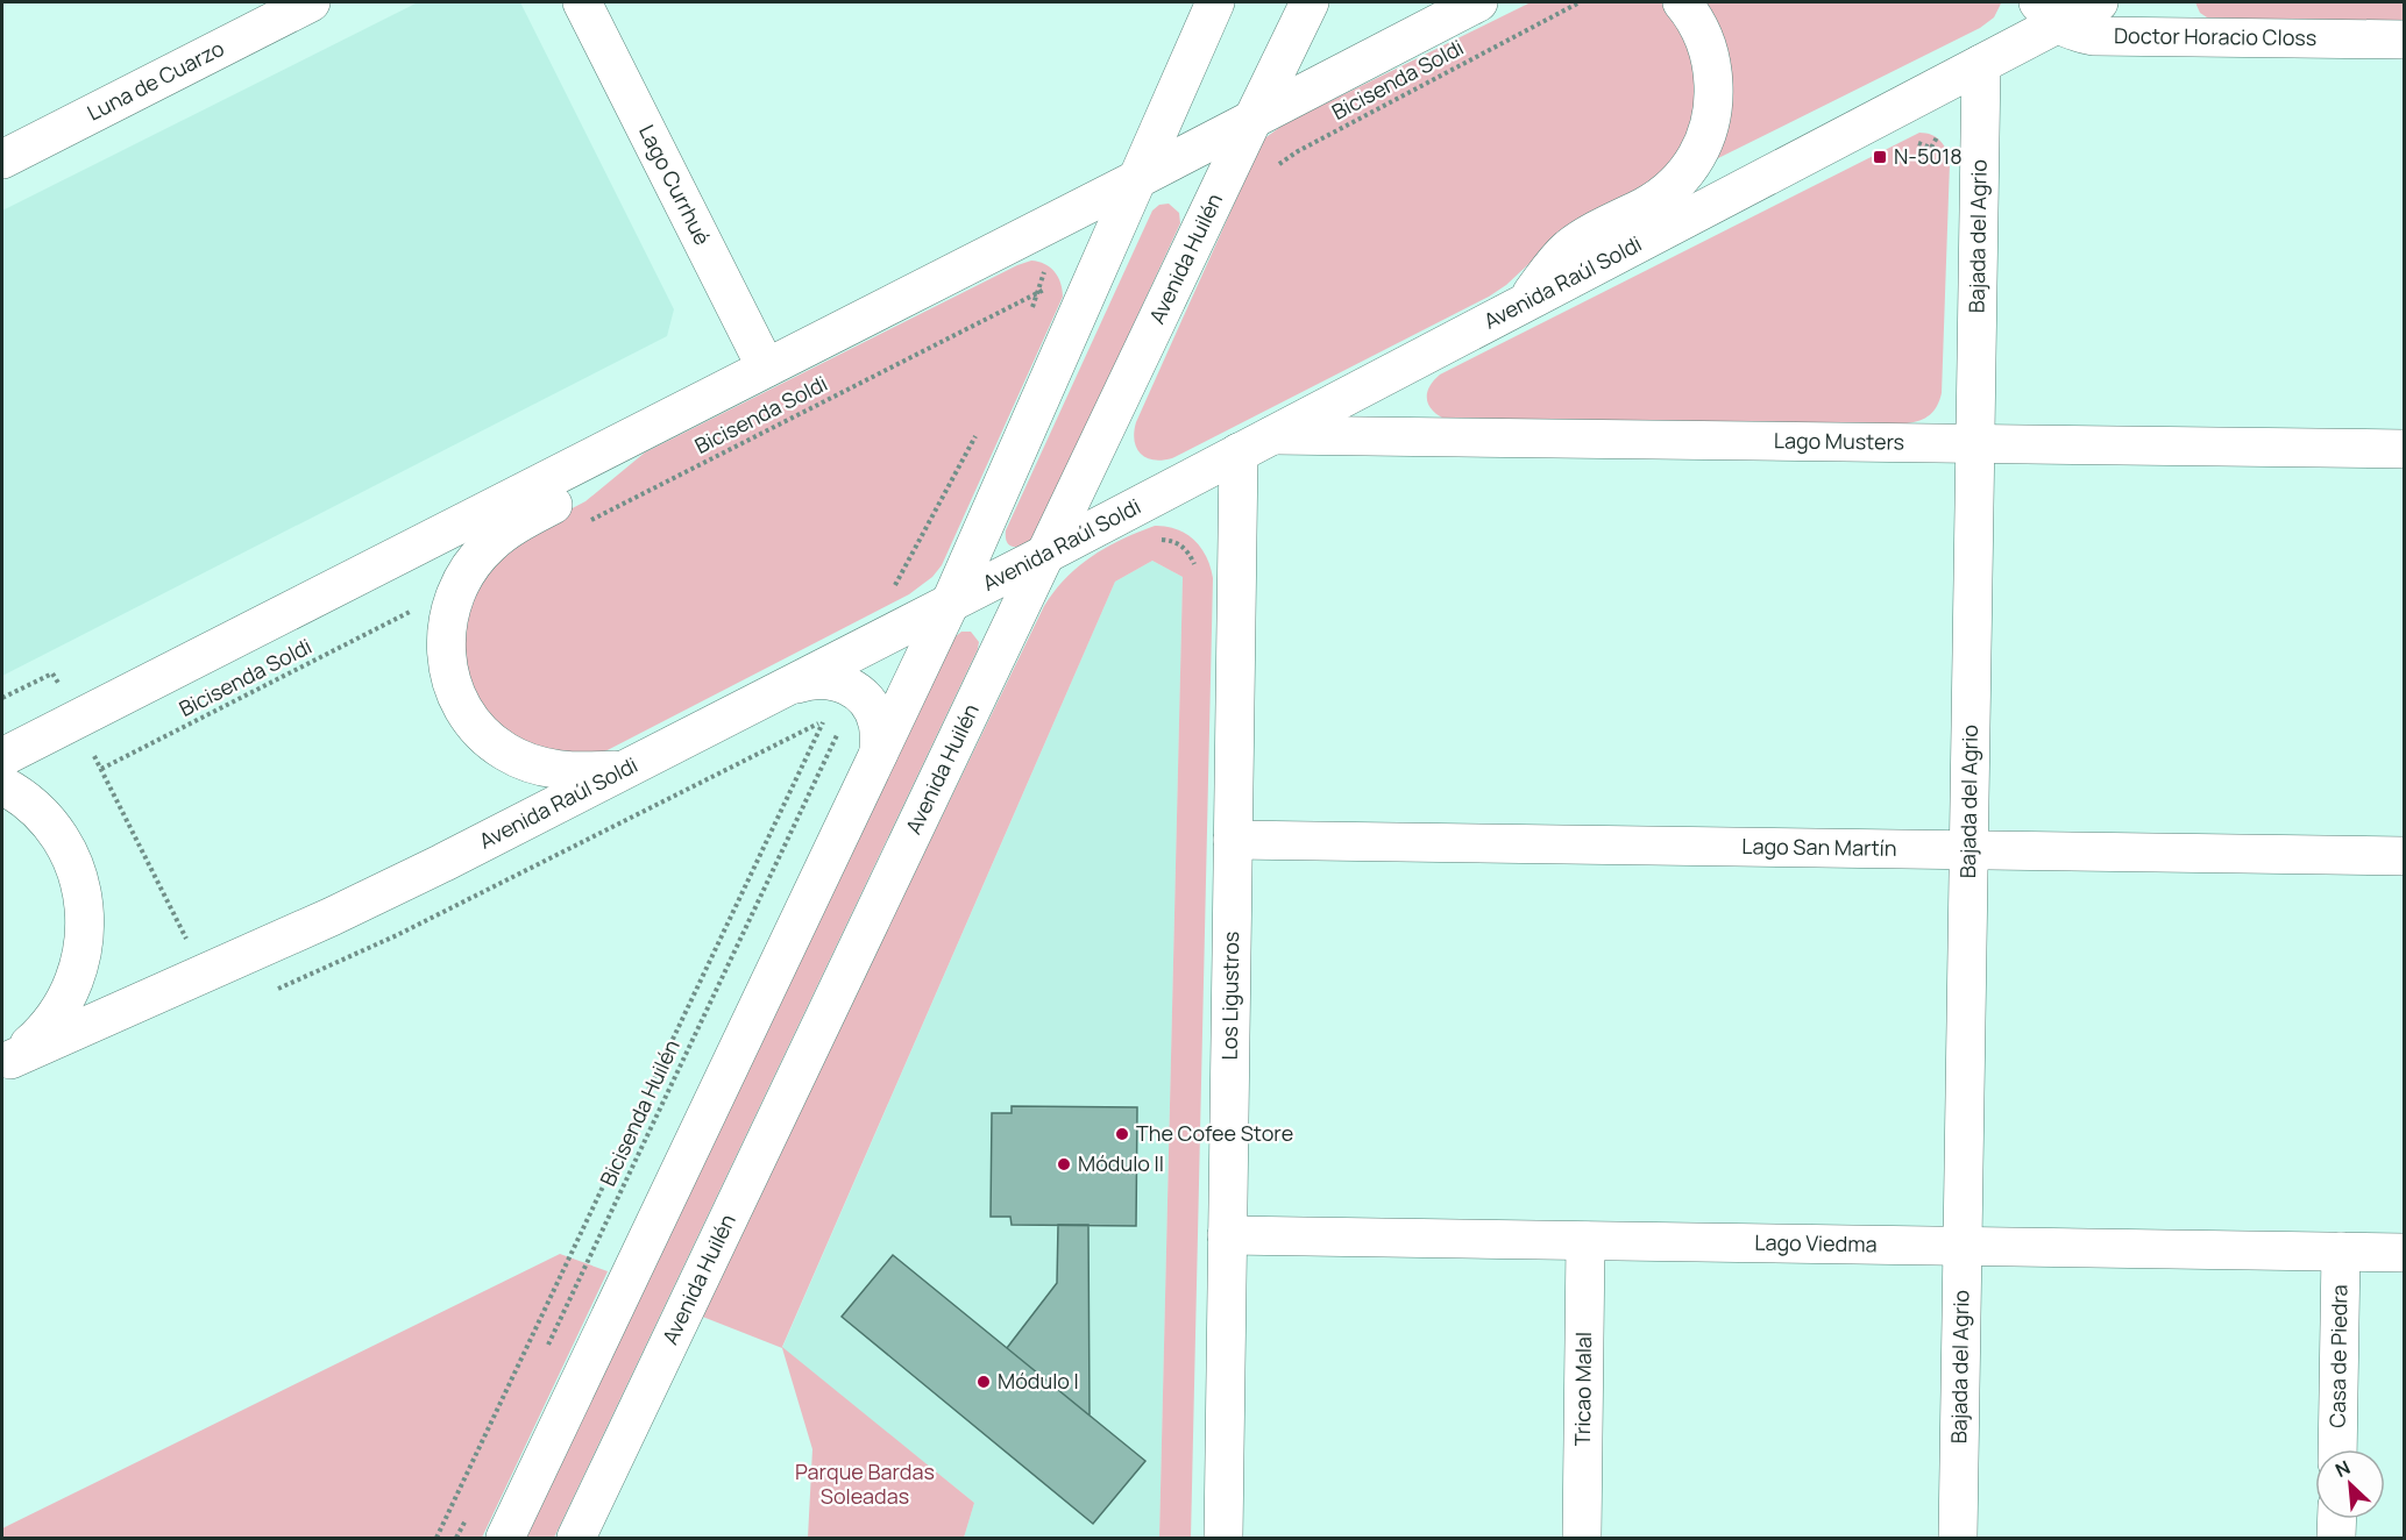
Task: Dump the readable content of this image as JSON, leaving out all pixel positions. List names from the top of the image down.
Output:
{
  "streets": {
    "main road": [
      "Doctor Horacio Closs",
      "Luna de Cuarzo",
      "Lago Currhué",
      "Bajada del Agrio",
      "Avenida Huilén",
      "Avenida Raúl Soldi",
      "Lago Musters",
      "Lago San Martín",
      "Los Ligustros",
      "Lago Viedma",
      "Casa de Piedra",
      "Tricao Malal"
    ],
    "path": ["Bicisenda Soldi", "Bicisenda Huilén"]
  },
  "crossings": [
    ["Doctor Horacio Closs", "Avenida Raúl Soldi"],
    ["Bajada del Agrio", "Avenida Raúl Soldi"],
    ["Bajada del Agrio", "Lago Musters"],
    ["Bajada del Agrio", "Lago San Martín"],
    ["Bajada del Agrio", "Lago Viedma"],
    ["Avenida Huilén", "Avenida Raúl Soldi"],
    ["Avenida Raúl Soldi", "Lago Musters"],
    ["Avenida Raúl Soldi", "Los Ligustros"],
    ["Lago San Martín", "Los Ligustros"],
    ["Los Ligustros", "Lago Viedma"],
    ["Lago Viedma", "Casa de Piedra"],
    ["Lago Viedma", "Tricao Malal"]
  ],
  "parks": ["Parque Bardas Soleadas"],
  "places": {
    "transit": ["N-5018"],
    "other": ["The Cofee Store", "Módulo II", "Módulo I"]
  },
  "north": "top left"
}
